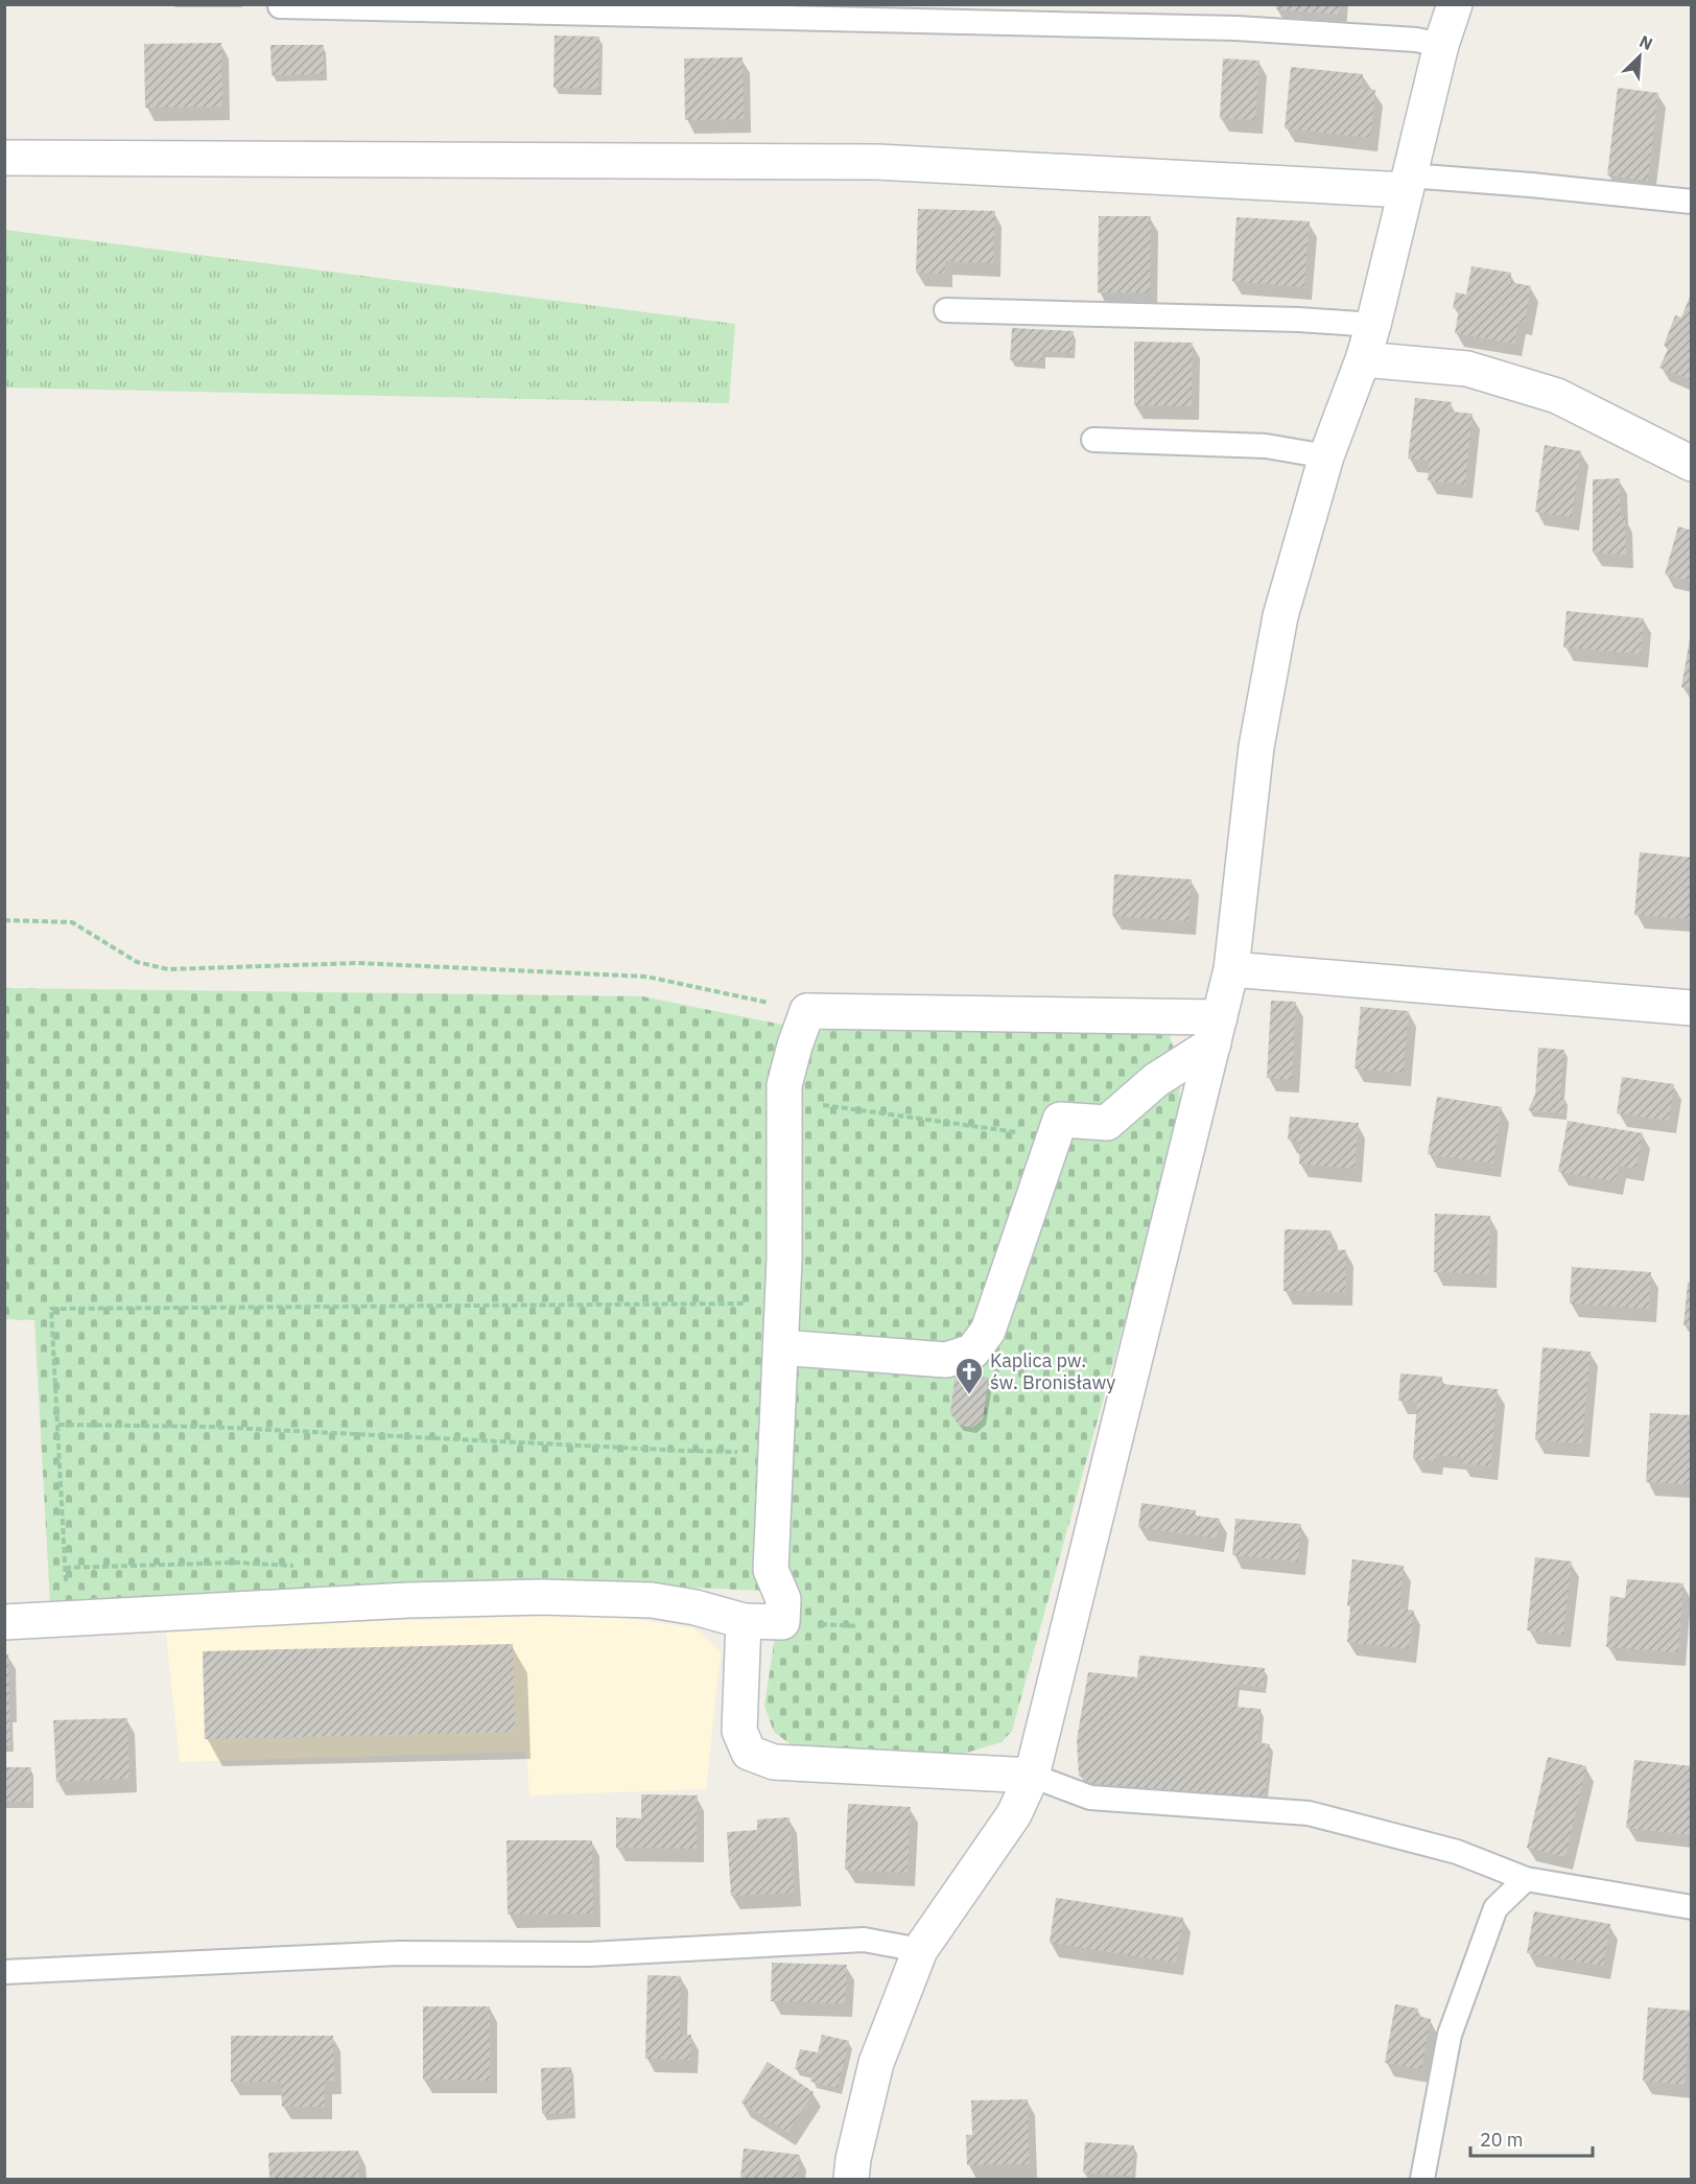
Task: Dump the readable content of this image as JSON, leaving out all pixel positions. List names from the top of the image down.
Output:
{
  "places": {
    "church": ["Kaplica pw. św. Bronisławy"]
  },
  "scale_bar": "20 m",
  "north": "top right"
}
